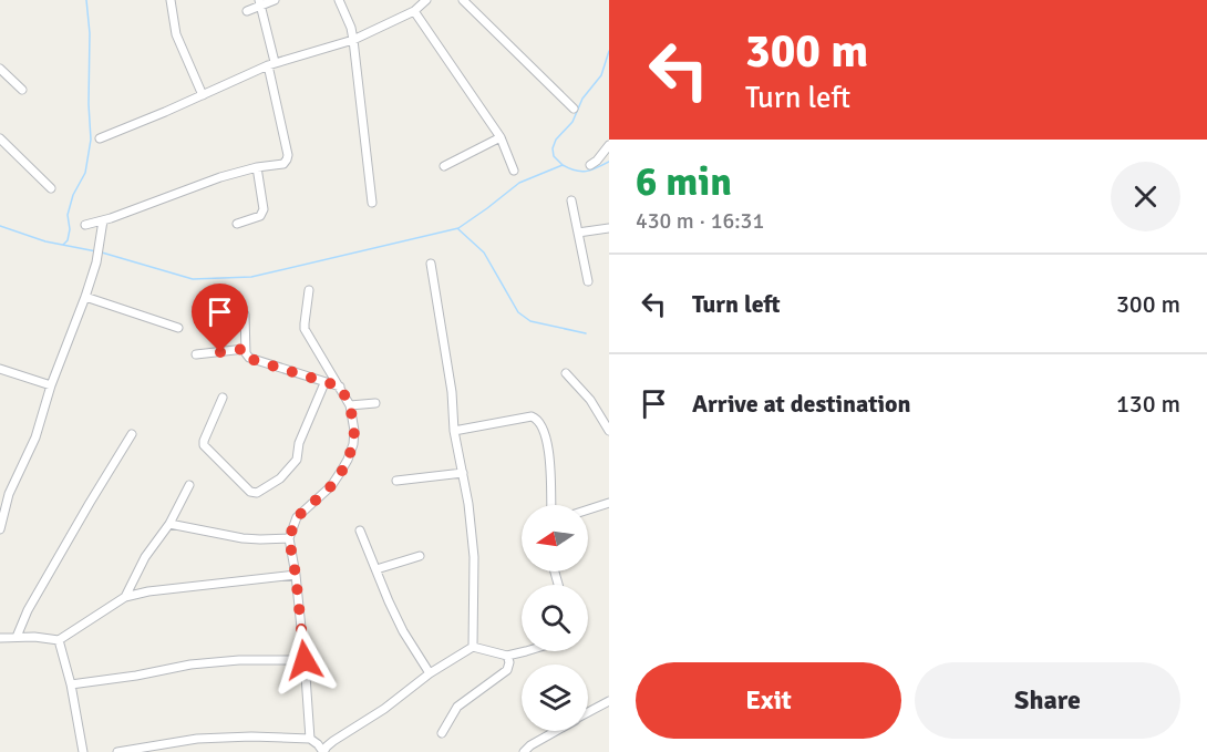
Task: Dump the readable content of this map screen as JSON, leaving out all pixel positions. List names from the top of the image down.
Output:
{
  "north": "left",
  "page": {
    "turn": ["300 m", "Turn left"],
    "heading": ["6 min", "430 m · 16:31"],
    "list": [
      {
        "name": "Turn left",
        "value": "300 m"
      },
      {
        "name": "Arrive at destination",
        "value": "130 m"
      }
    ],
    "buttons": ["Exit", "Share"]
  }
}
